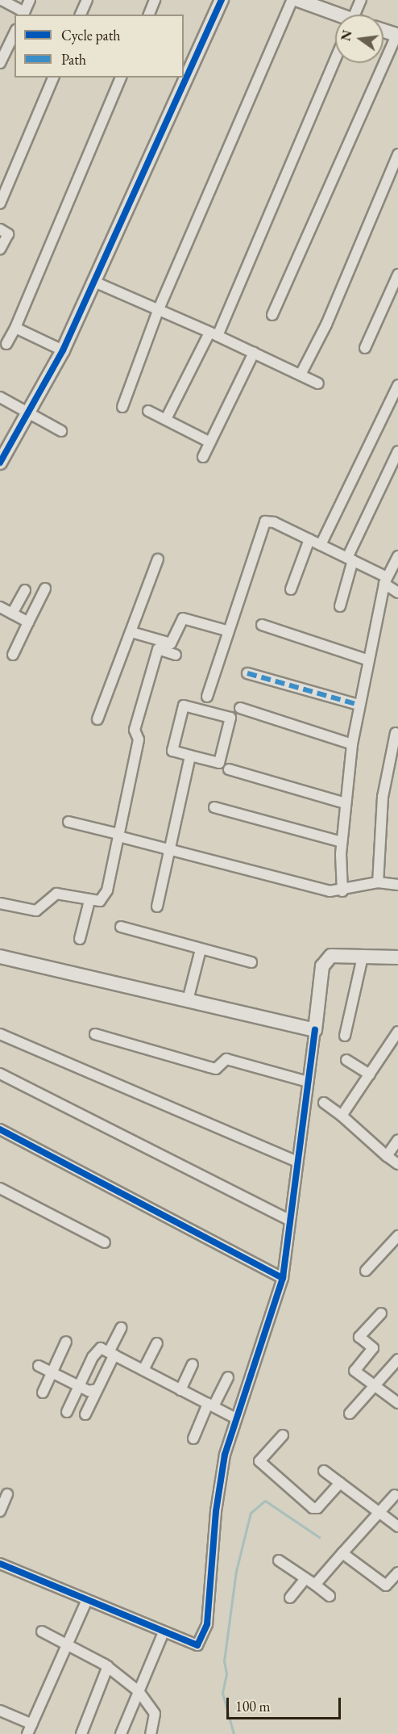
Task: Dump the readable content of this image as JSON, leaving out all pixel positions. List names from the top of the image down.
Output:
{
  "legend": ["Cycle path", "Path"],
  "scale_bar": "100 m",
  "north": "left"
}
